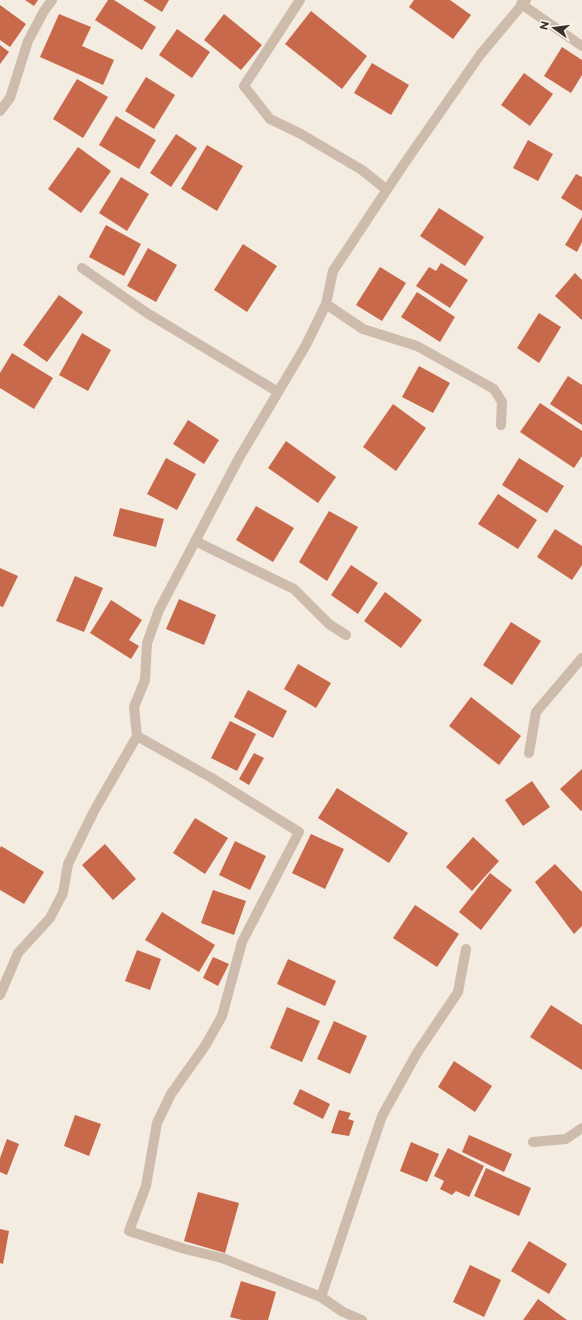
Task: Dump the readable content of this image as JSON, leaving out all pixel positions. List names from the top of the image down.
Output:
{
  "north": "left"
}
